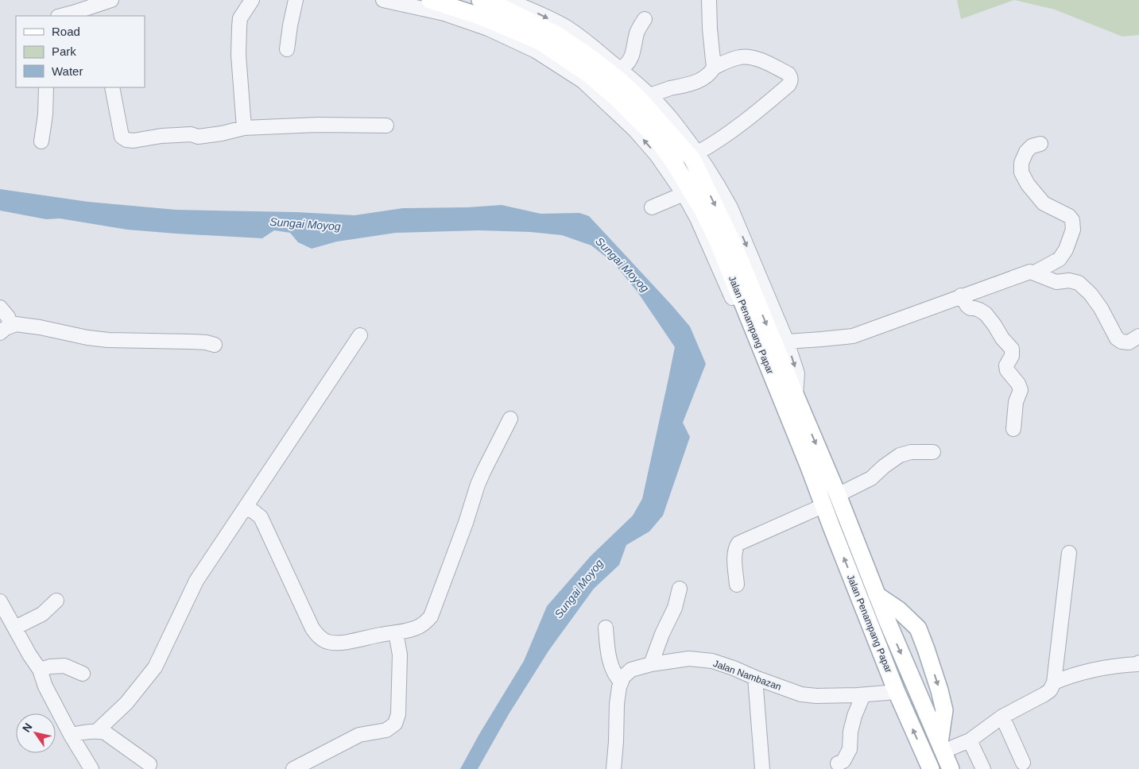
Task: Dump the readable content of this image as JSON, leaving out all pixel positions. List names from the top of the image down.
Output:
{
  "streets": {
    "main road": ["Jalan Penampang Papar"],
    "street": ["Jalan Nambazan"]
  },
  "crossings": [
    ["Jalan Penampang Papar", "Jalan Nambazan"]
  ],
  "water": ["Sungai Moyog"],
  "legend": ["Road", "Park", "Water"],
  "north": "top left"
}
